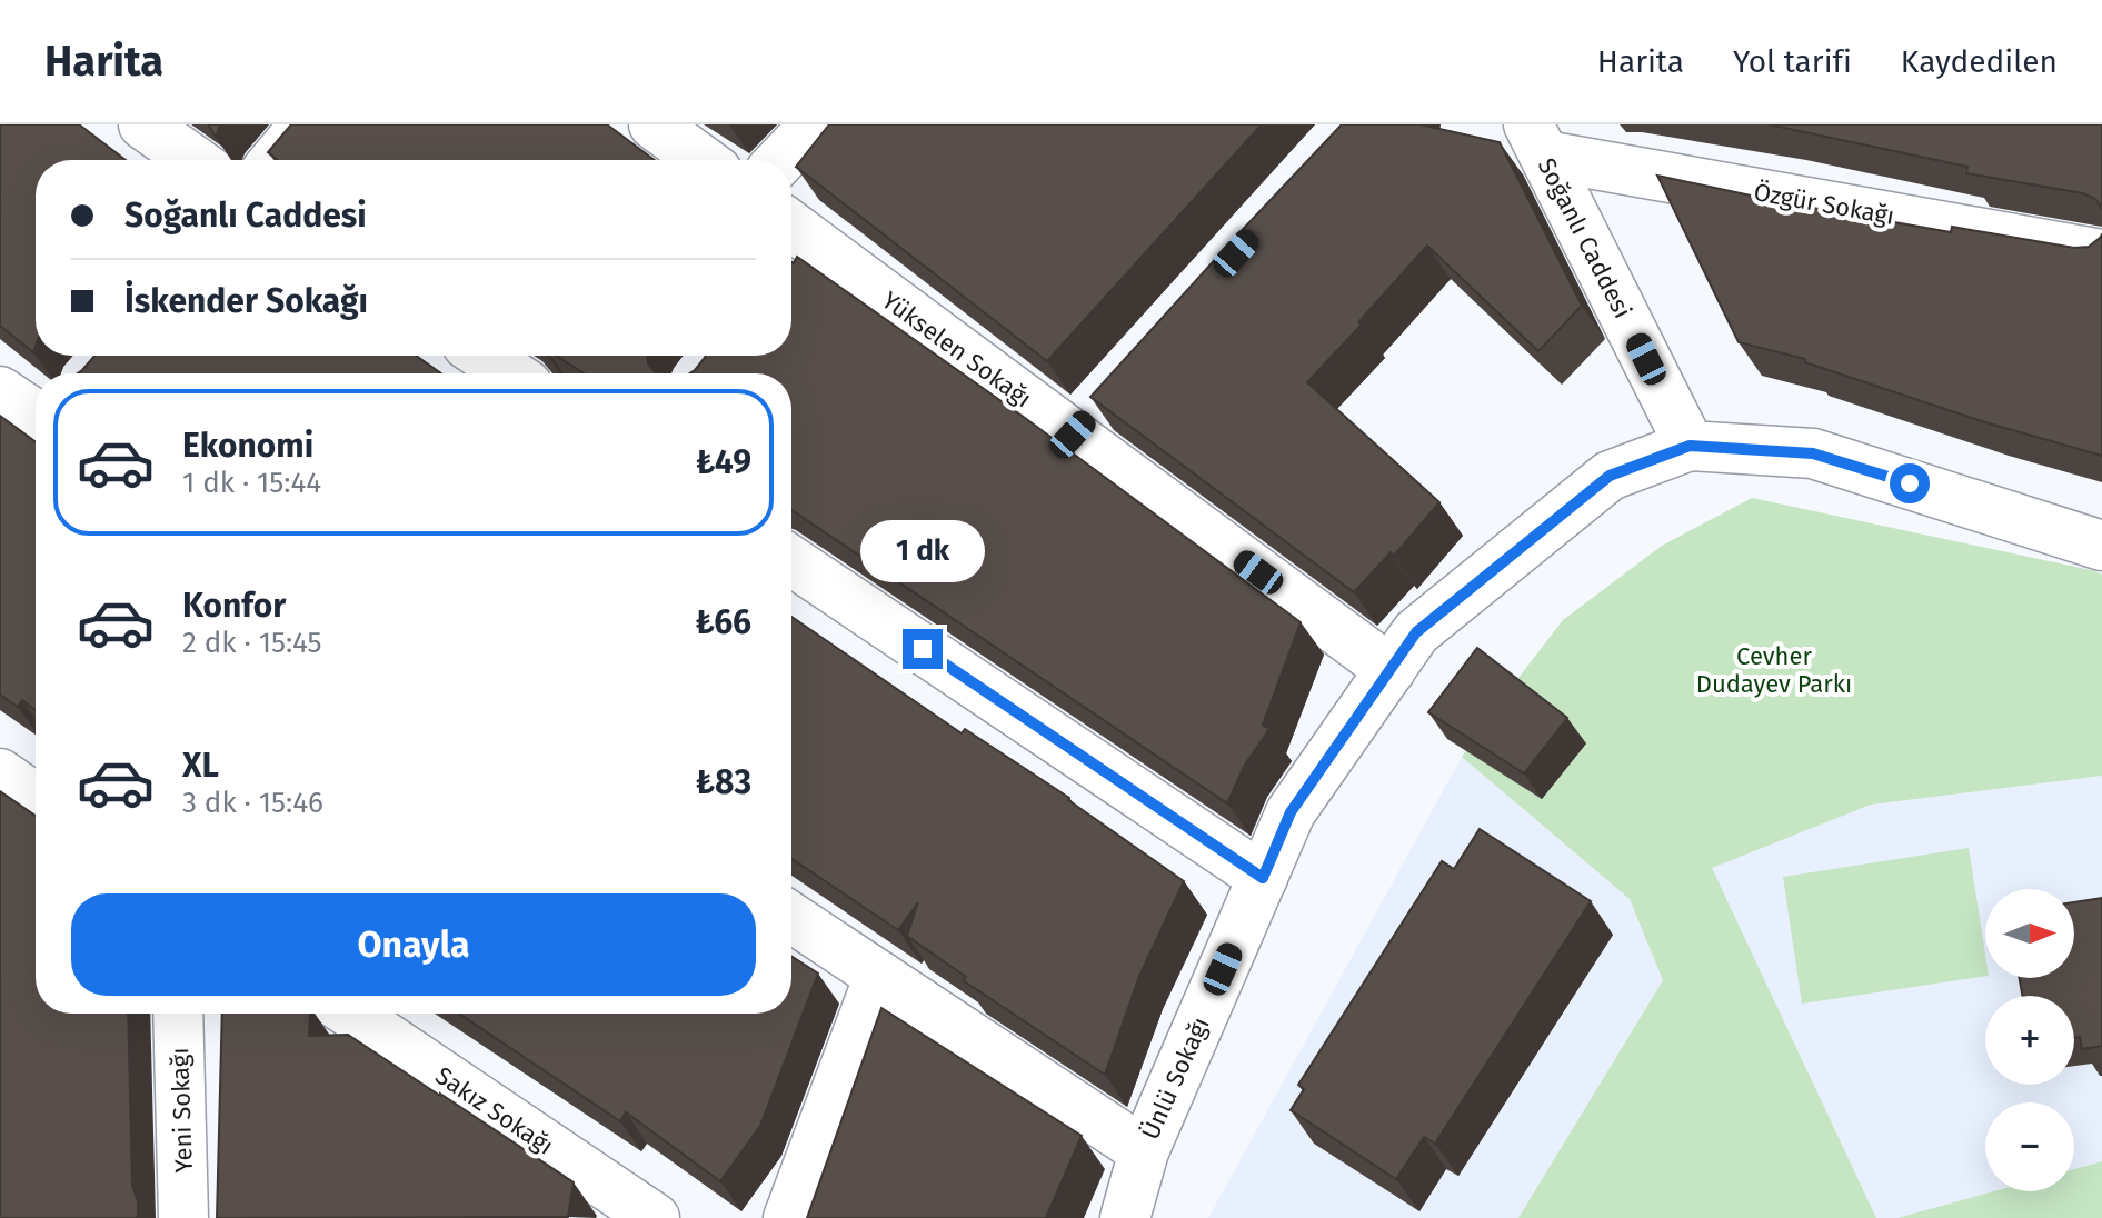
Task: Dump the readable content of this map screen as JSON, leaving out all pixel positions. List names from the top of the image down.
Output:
{
  "streets": {
    "street": [
      "Özgür Sokağı",
      "Soğanlı Caddesi",
      "Yükselen Sokağı",
      "Ünlü Sokağı",
      "Yeni Sokağı",
      "Sakız Sokağı"
    ]
  },
  "crossings": [
    ["Özgür Sokağı", "Soğanlı Caddesi"],
    ["Soğanlı Caddesi", "Ünlü Sokağı"],
    ["Yükselen Sokağı", "Ünlü Sokağı"]
  ],
  "parks": ["Cevher Dudayev Parkı"],
  "north": "right",
  "page": {
    "header": "Harita",
    "nav": ["Harita", "Yol tarifi", "Kaydedilen"],
    "banner": ["Soğanlı Caddesi", "İskender Sokağı"],
    "list": [
      {
        "name": "Ekonomi",
        "note": "1 dk · 15:44",
        "value": "₺49"
      },
      {
        "name": "Konfor",
        "note": "2 dk · 15:45",
        "value": "₺66"
      },
      {
        "name": "XL",
        "note": "3 dk · 15:46",
        "value": "₺83"
      }
    ],
    "bubble": "1 dk",
    "buttons": "Onayla",
    "map_buttons": ["+", "−"]
  }
}
